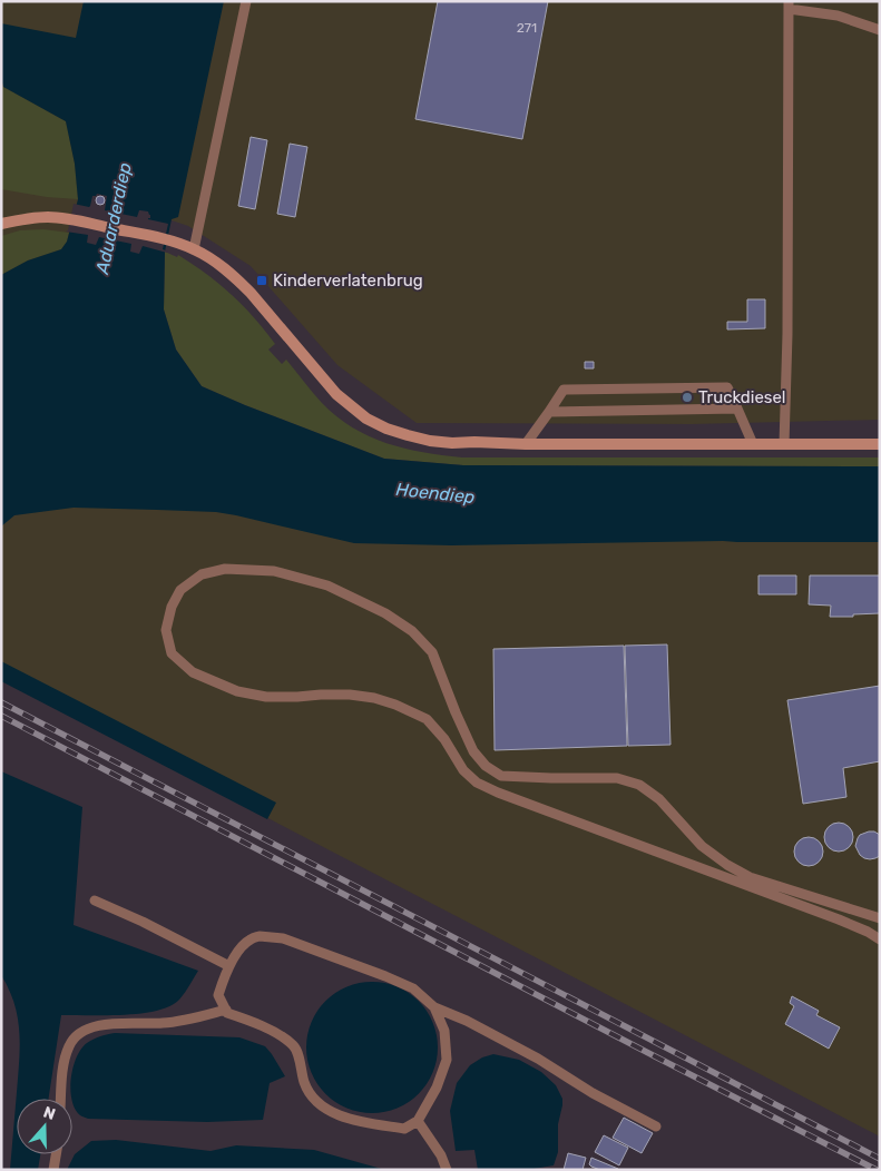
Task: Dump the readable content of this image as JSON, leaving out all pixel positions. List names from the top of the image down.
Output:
{
  "water": ["Aduarderdiep", "Hoendiep"],
  "places": {
    "transit": ["Kinderverlatenbrug"],
    "other": ["Truckdiesel"]
  },
  "house_numbers": ["271"],
  "north": "top"
}
